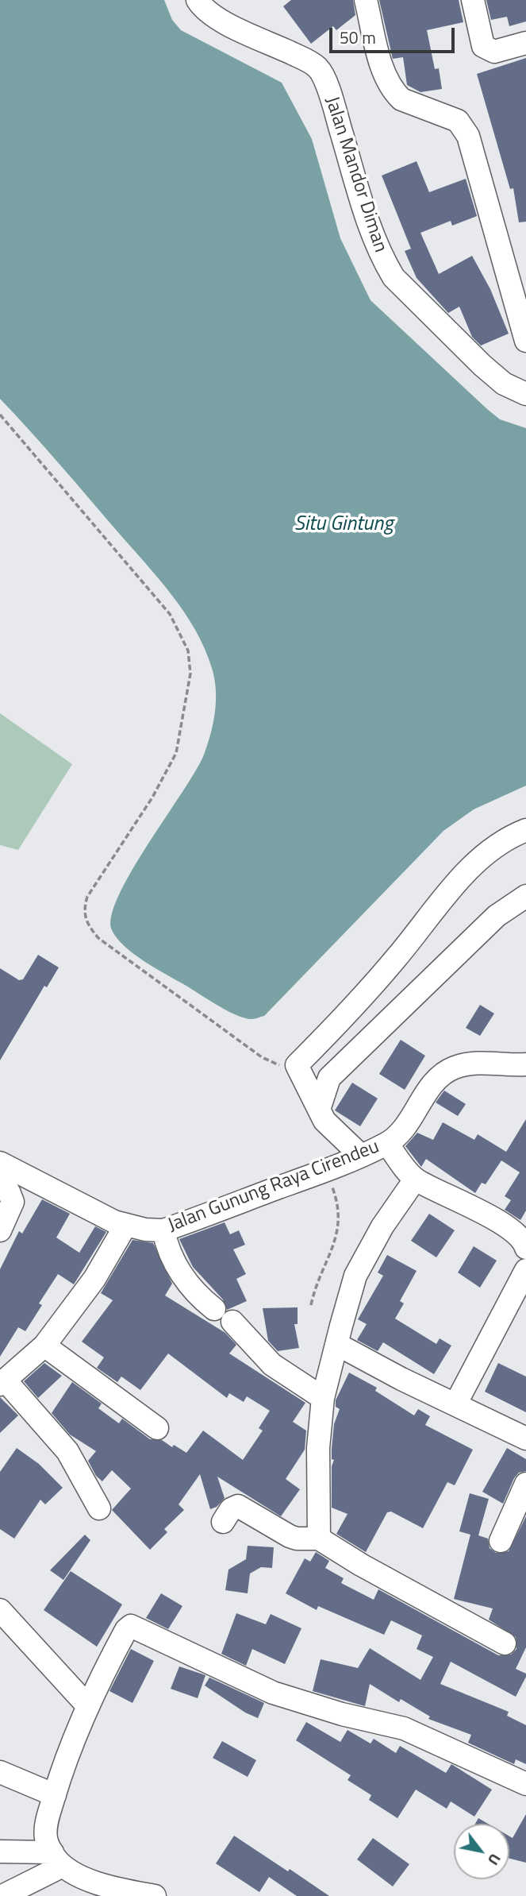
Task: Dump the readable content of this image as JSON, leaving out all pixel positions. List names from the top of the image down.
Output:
{
  "streets": {
    "street": ["Jalan Mandor Diman", "Jalan Gunung Raya Cirendeu"]
  },
  "water": ["Situ Gintung"],
  "scale_bar": "50 m",
  "north": "bottom right"
}
